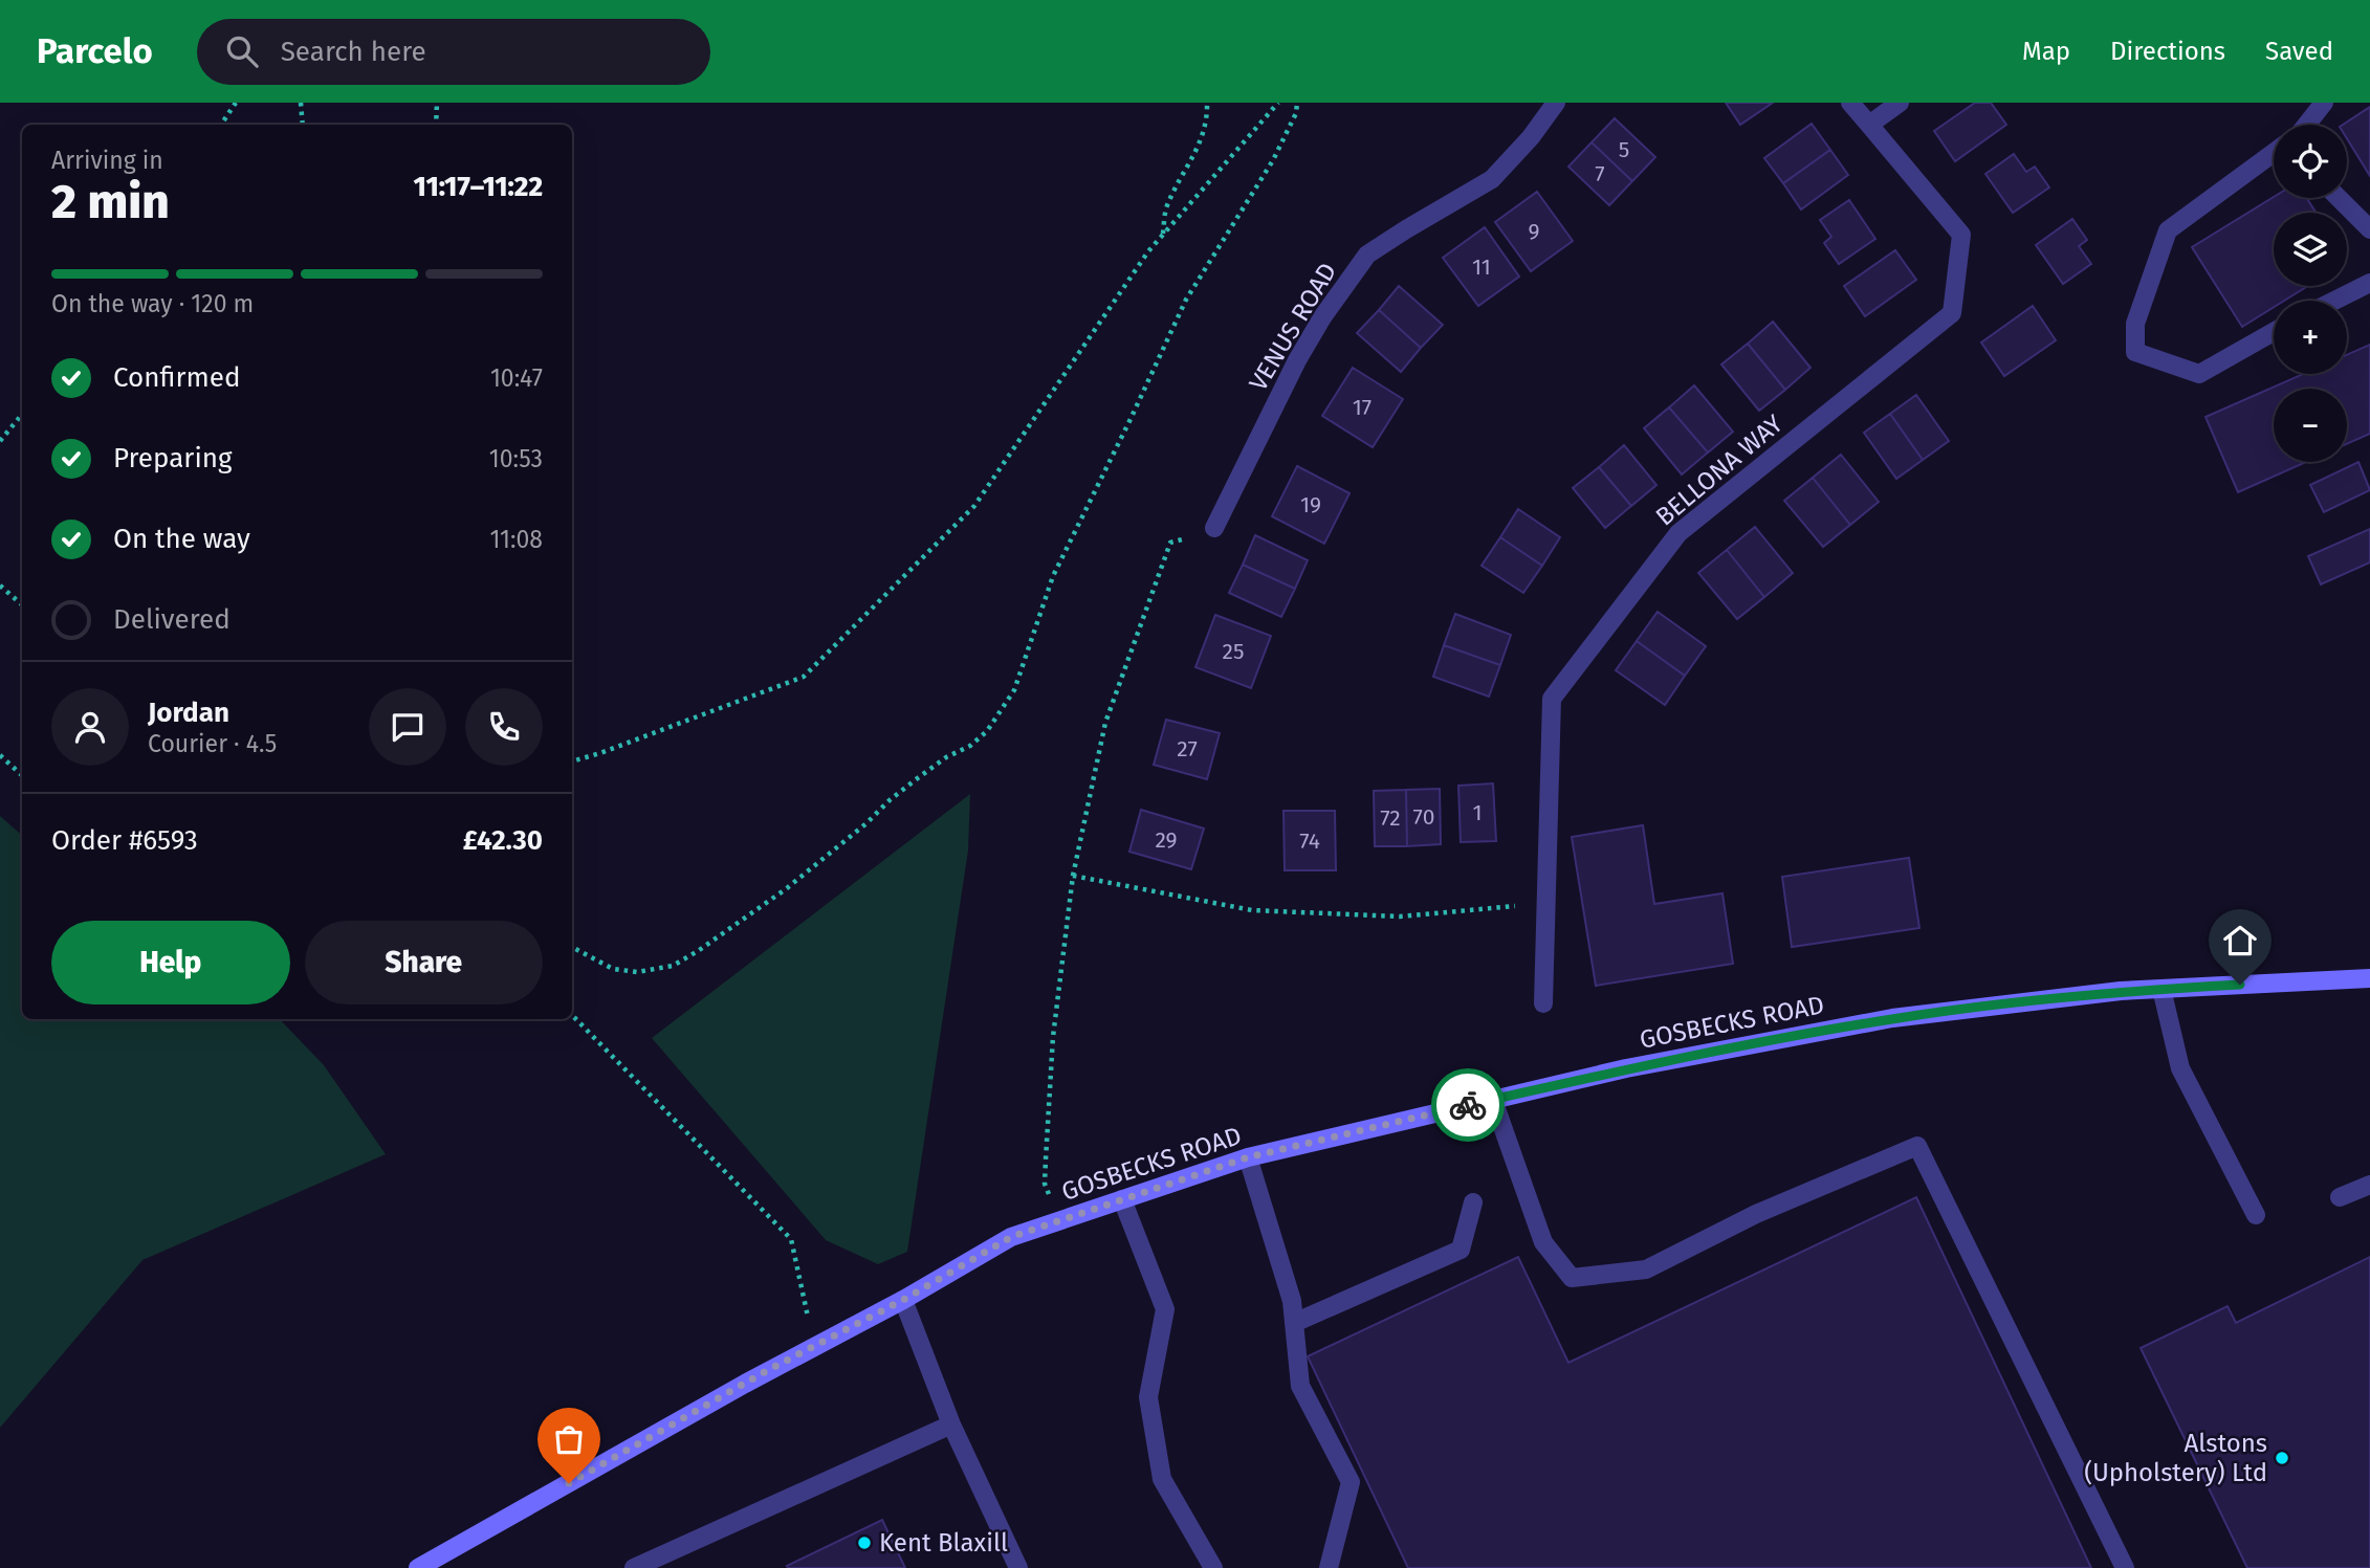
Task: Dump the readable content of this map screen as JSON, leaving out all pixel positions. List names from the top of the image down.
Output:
{
  "streets": {
    "street": ["VENUS ROAD", "BELLONA WAY", "GOSBECKS ROAD"]
  },
  "places": ["Alstons (Upholstery) Ltd", "Kent Blaxill"],
  "house_numbers": [
    "5",
    "7",
    "9",
    "11",
    "17",
    "19",
    "25",
    "27",
    "1",
    "70",
    "72",
    "29",
    "74"
  ],
  "page": {
    "header": "Parcelo",
    "search": "Search here",
    "nav": ["Map", "Directions", "Saved"],
    "map_buttons": ["+", "−"],
    "heading": ["2 min", "Arriving in", "11:17–11:22"],
    "panel": [
      "Jordan",
      "Courier · 4.5",
      "Order #6593",
      "£42.30"
    ],
    "bar": "On the way · 120 m",
    "list": [
      ["Confirmed", "10:47"],
      ["Preparing", "10:53"],
      ["On the way", "11:08"],
      "Delivered"
    ],
    "buttons": ["Help", "Share"]
  }
}
